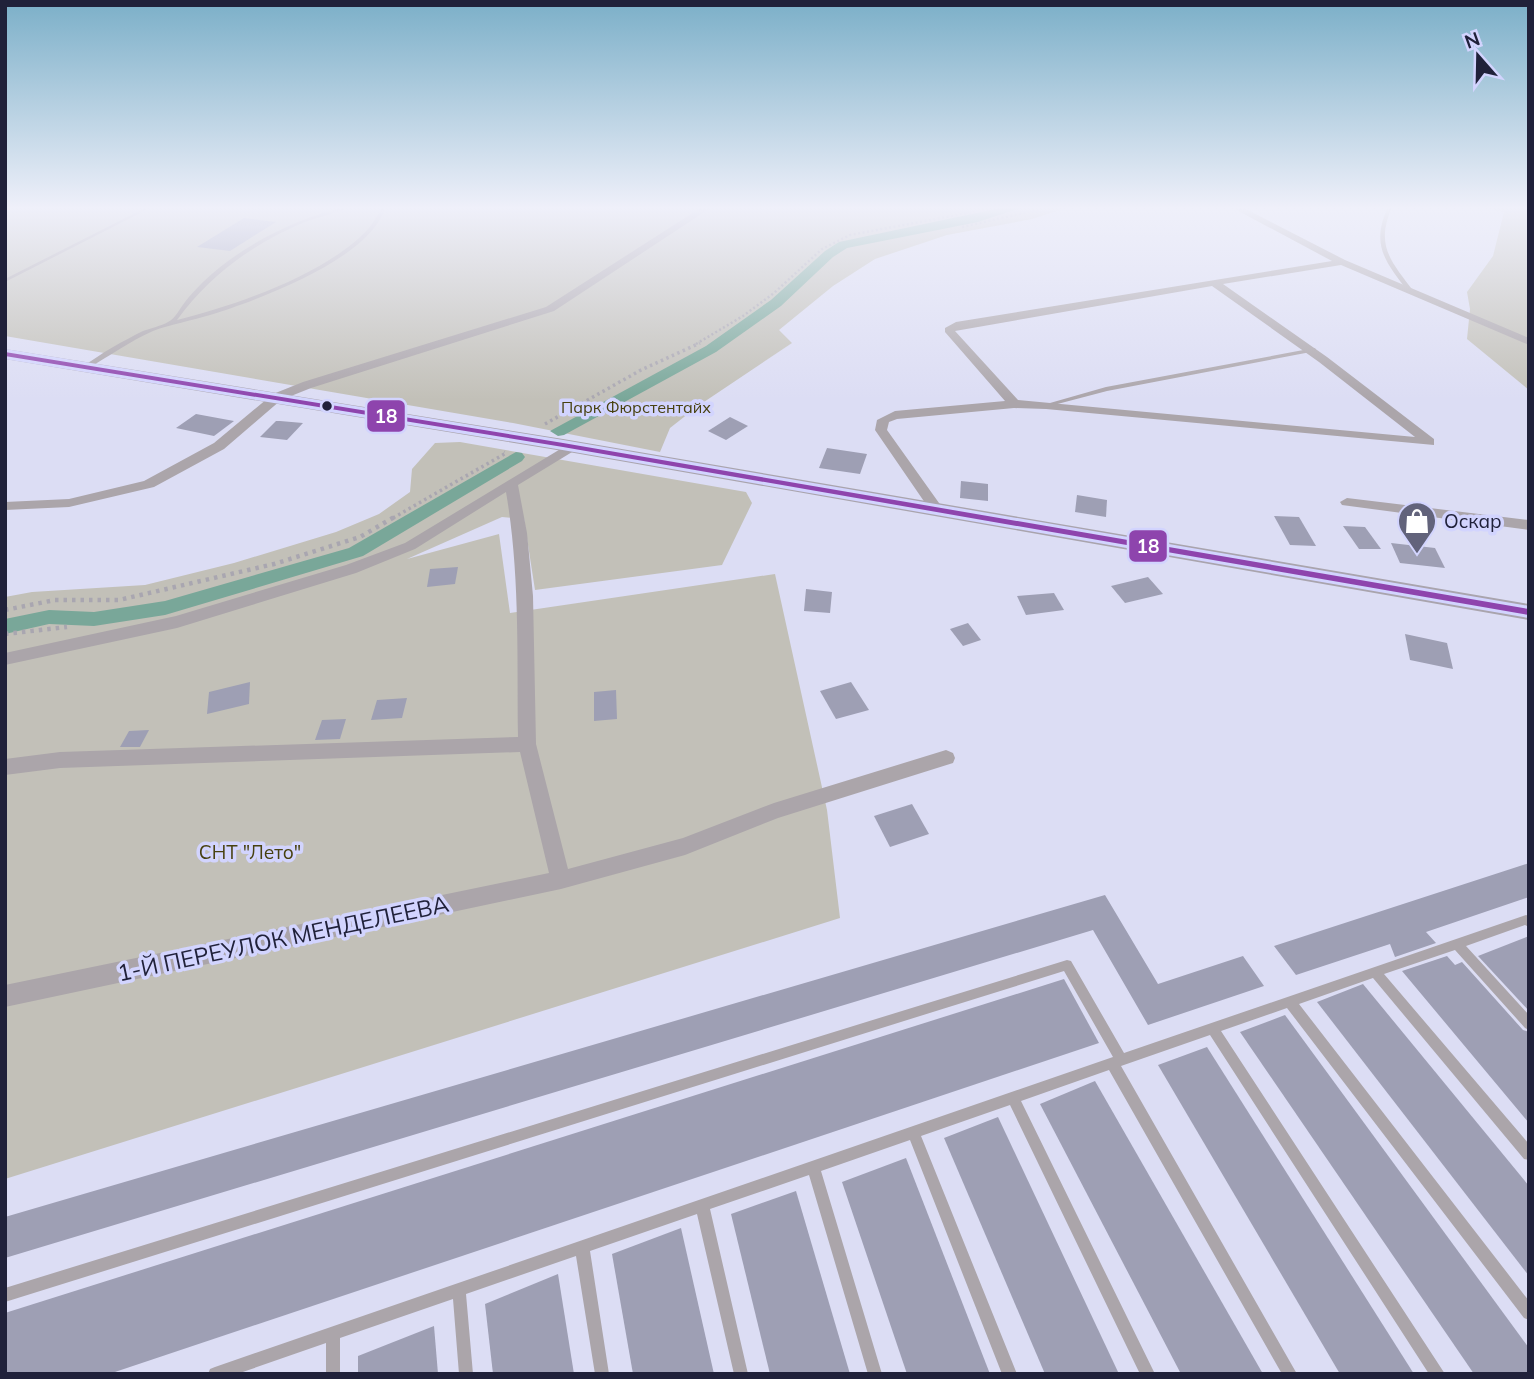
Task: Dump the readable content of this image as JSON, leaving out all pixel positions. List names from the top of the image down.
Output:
{
  "streets": {
    "street": ["1-Й ПЕРЕУЛОК МЕНДЕЛЕЕВА"]
  },
  "parks": ["Парк Фюрстентайх", "СНТ \"Лето\""],
  "places": {
    "shop": ["Оскар"]
  },
  "lines": ["transit line 18"],
  "north": "top"
}
